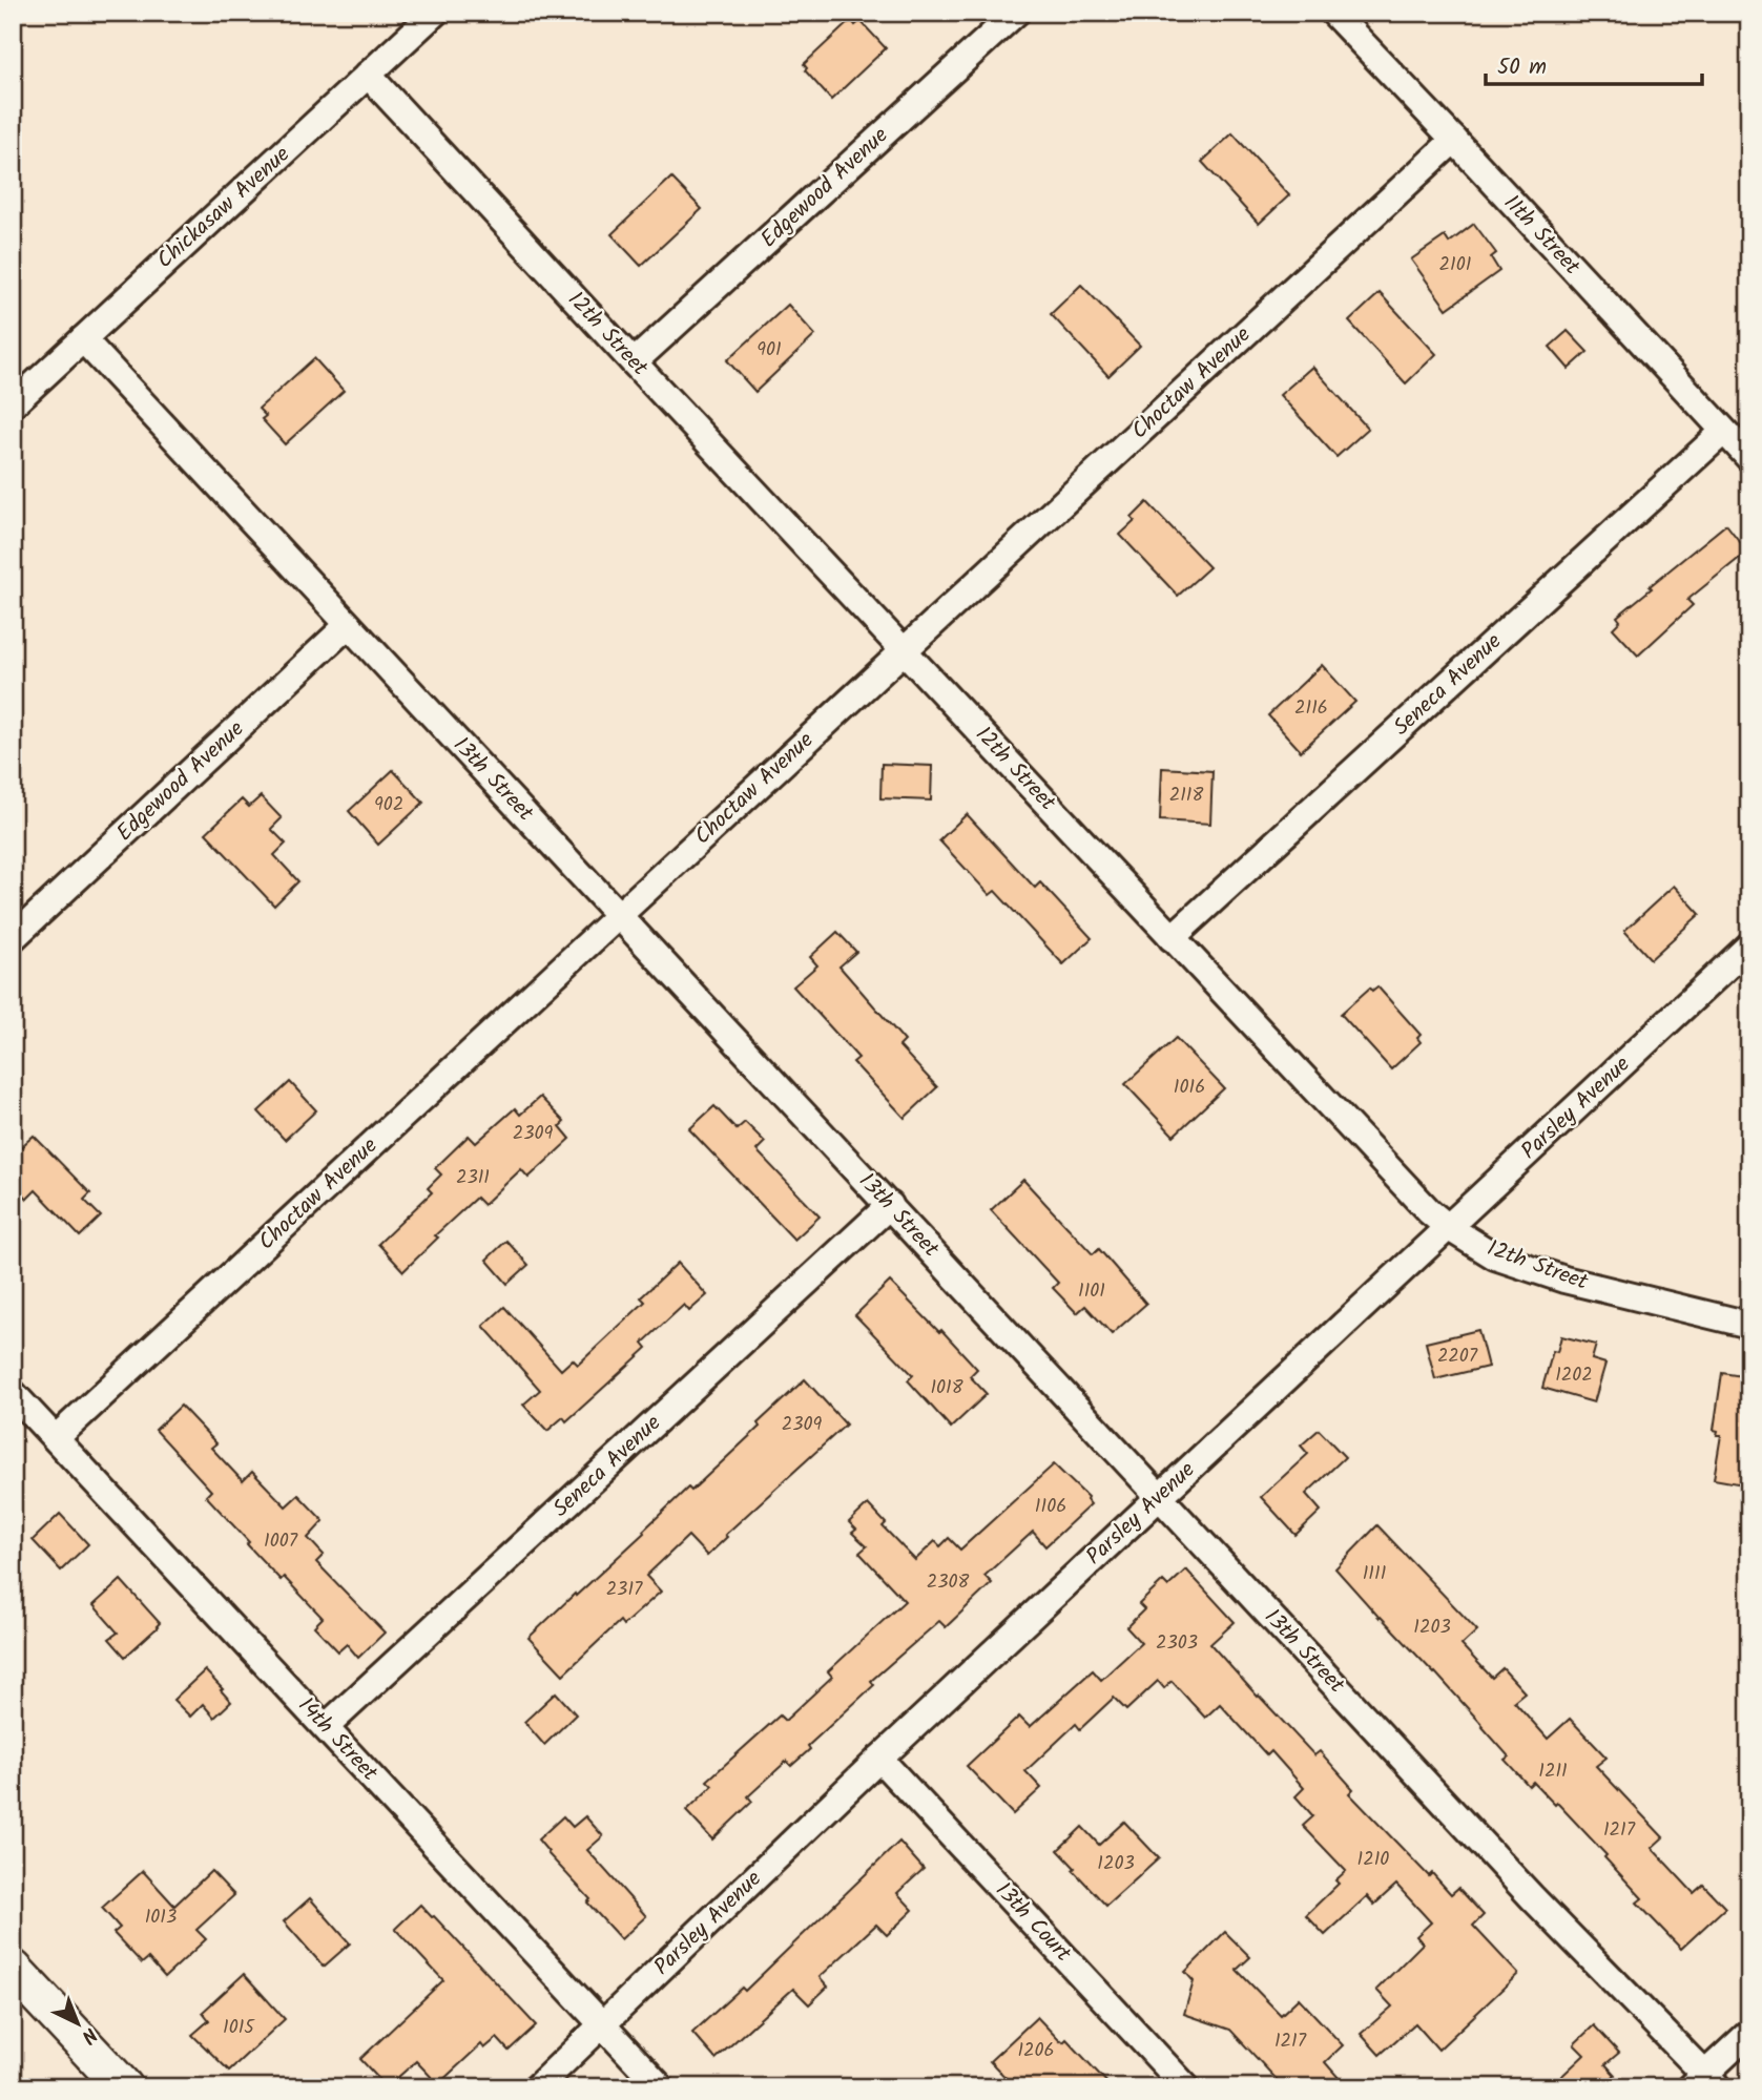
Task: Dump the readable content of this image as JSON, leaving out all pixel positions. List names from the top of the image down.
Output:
{
  "streets": {
    "street": [
      "Edgewood Avenue",
      "Chickasaw Avenue",
      "11th Street",
      "12th Street",
      "Choctaw Avenue",
      "Seneca Avenue",
      "13th Street",
      "Parsley Avenue",
      "14th Street",
      "13th Court"
    ]
  },
  "crossings": [
    ["Edgewood Avenue", "12th Street"],
    ["Edgewood Avenue", "13th Street"],
    ["Chickasaw Avenue", "12th Street"],
    ["Chickasaw Avenue", "13th Street"],
    ["11th Street", "Choctaw Avenue"],
    ["11th Street", "Seneca Avenue"],
    ["12th Street", "Choctaw Avenue"],
    ["12th Street", "Seneca Avenue"],
    ["12th Street", "Parsley Avenue"],
    ["Choctaw Avenue", "13th Street"],
    ["Choctaw Avenue", "14th Street"],
    ["Seneca Avenue", "13th Street"],
    ["Seneca Avenue", "14th Street"],
    ["13th Street", "Parsley Avenue"],
    ["Parsley Avenue", "14th Street"],
    ["Parsley Avenue", "13th Court"]
  ],
  "house_numbers": [
    "2101",
    "901",
    "2116",
    "2118",
    "902",
    "1016",
    "2309",
    "2311",
    "1101",
    "2207",
    "1202",
    "1018",
    "2309",
    "1106",
    "1007",
    "1111",
    "2308",
    "2317",
    "1203",
    "2303",
    "1211",
    "1217",
    "1210",
    "1203",
    "1013",
    "1015",
    "1217",
    "1206"
  ],
  "scale_bar": "50 m",
  "north": "bottom right"
}
